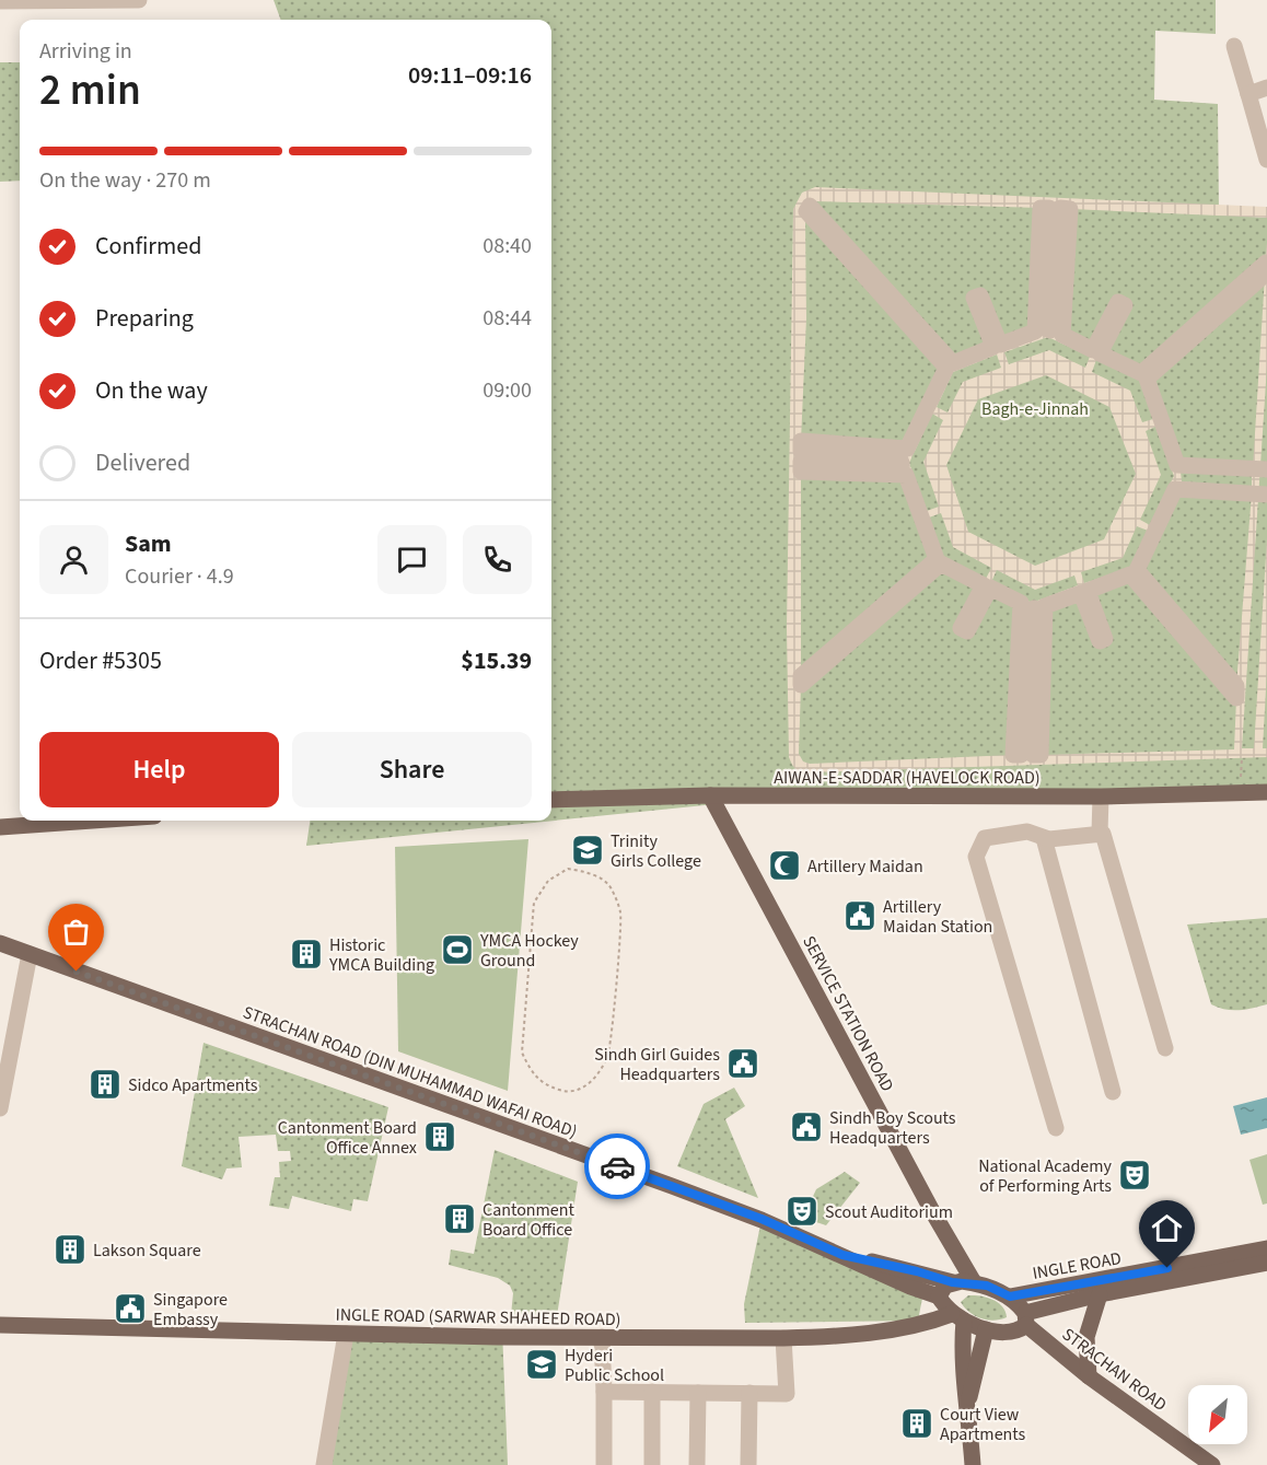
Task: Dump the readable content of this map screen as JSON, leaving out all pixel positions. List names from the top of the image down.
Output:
{
  "streets": {
    "main road": [
      "AIWAN-E-SADDAR (HAVELOCK ROAD)",
      "SERVICE STATION ROAD",
      "STRACHAN ROAD (DIN MUHAMMAD WAFAI ROAD)",
      "INGLE ROAD",
      "INGLE ROAD (SARWAR SHAHEED ROAD)",
      "STRACHAN ROAD"
    ]
  },
  "crossings": [
    ["AIWAN-E-SADDAR (HAVELOCK ROAD)", "SERVICE STATION ROAD"],
    ["SERVICE STATION ROAD", "STRACHAN ROAD (DIN MUHAMMAD WAFAI ROAD)"],
    ["INGLE ROAD", "STRACHAN ROAD"]
  ],
  "parks": ["Bagh-e-Jinnah"],
  "places": {
    "school or university": ["Trinity Girls College", "Hyderi Public School"],
    "mosque": ["Artillery Maidan"],
    "public building": [
      "Artillery Maidan Station",
      "Sindh Girl Guides Headquarters",
      "Sindh Boy Scouts Headquarters",
      "Singapore Embassy"
    ],
    "sports": ["YMCA Hockey Ground"],
    "building": [
      "Historic YMCA Building",
      "Sidco Apartments",
      "Cantonment Board Office Annex",
      "Cantonment Board Office",
      "Lakson Square",
      "Court View Apartments"
    ],
    "theatre": ["National Academy of Performing Arts", "Scout Auditorium"]
  },
  "north": "bottom left",
  "page": {
    "heading": ["2 min", "Arriving in", "09:11–09:16"],
    "panel": [
      "Sam",
      "Courier · 4.9",
      "Order #5305",
      "$15.39"
    ],
    "bar": "On the way · 270 m",
    "list": [
      ["Confirmed", "08:40"],
      ["Preparing", "08:44"],
      ["On the way", "09:00"],
      "Delivered"
    ],
    "buttons": ["Help", "Share"]
  }
}
